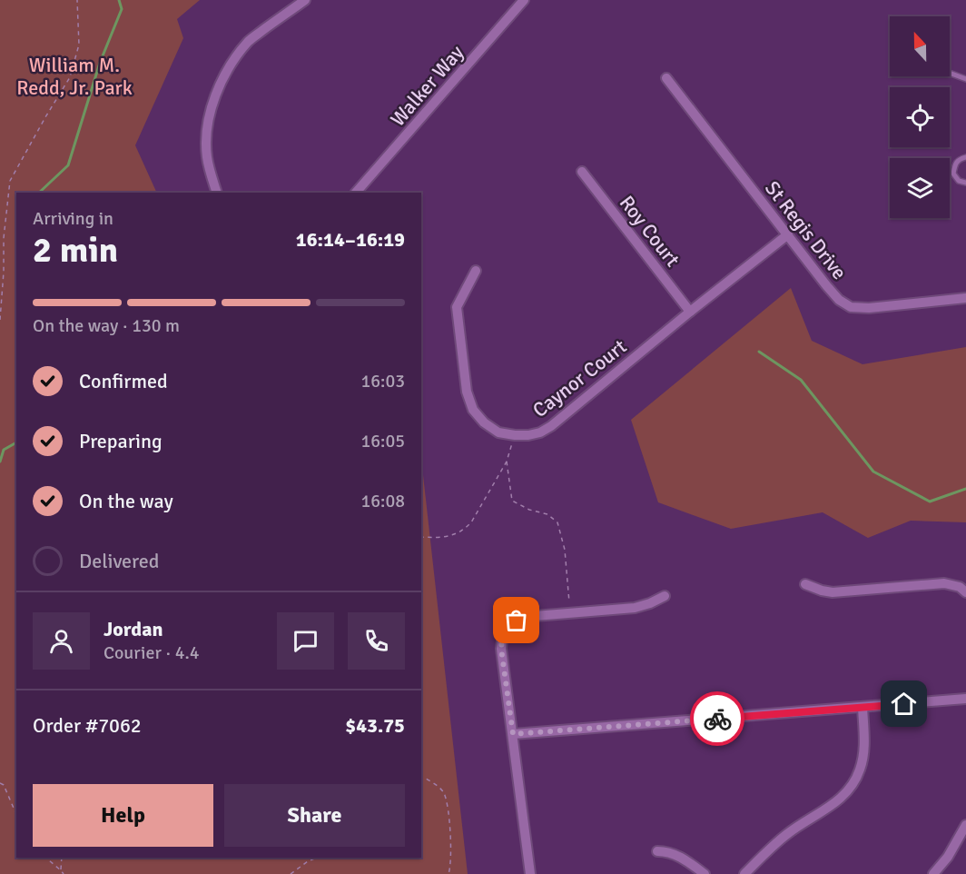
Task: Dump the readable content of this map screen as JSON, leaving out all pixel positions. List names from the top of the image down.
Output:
{
  "streets": {
    "street": [
      "Walker Way",
      "St Regis Drive",
      "Roy Court",
      "Caynor Court"
    ]
  },
  "crossings": [
    ["St Regis Drive", "Caynor Court"],
    ["Roy Court", "Caynor Court"]
  ],
  "parks": ["William M. Redd, Jr. Park"],
  "north": "top",
  "page": {
    "heading": ["2 min", "Arriving in", "16:14–16:19"],
    "panel": [
      "Jordan",
      "Courier · 4.4",
      "Order #7062",
      "$43.75"
    ],
    "bar": "On the way · 130 m",
    "list": [
      ["Confirmed", "16:03"],
      ["Preparing", "16:05"],
      ["On the way", "16:08"],
      "Delivered"
    ],
    "buttons": ["Help", "Share"]
  }
}
